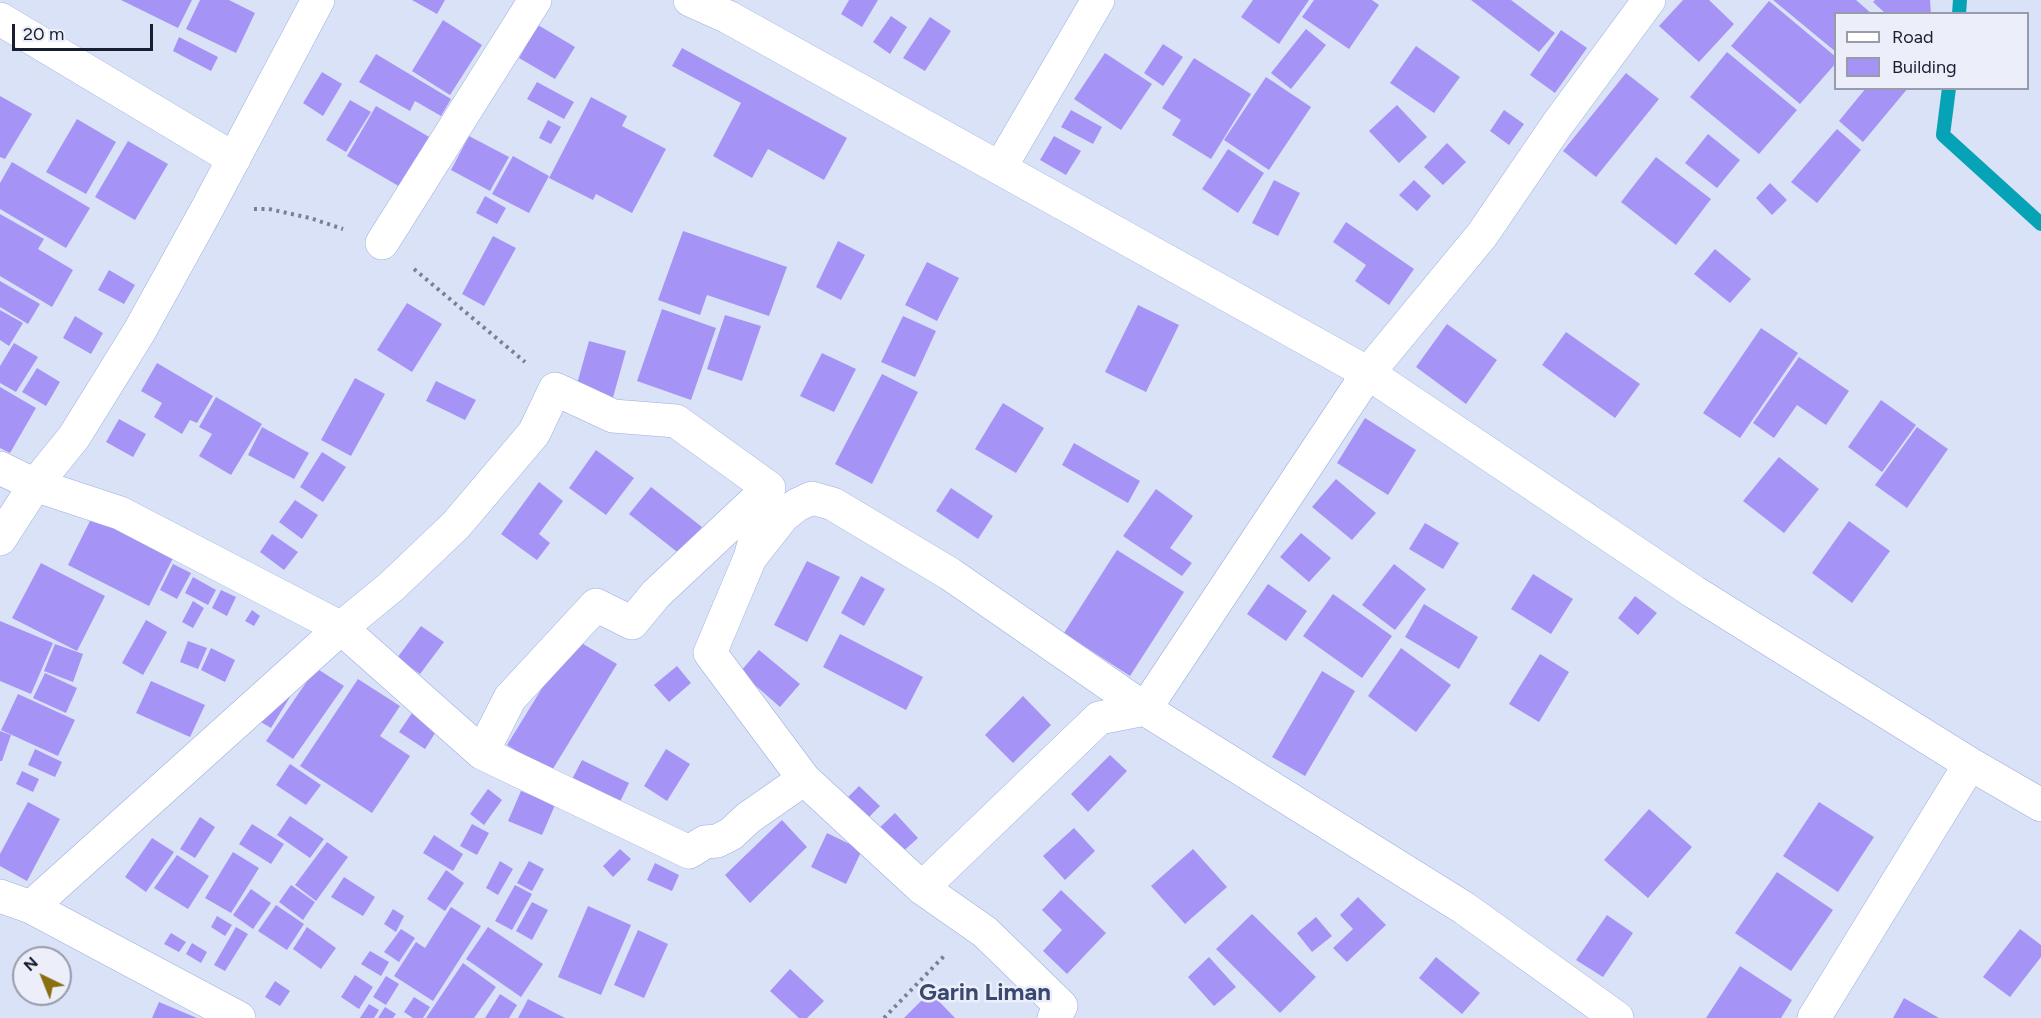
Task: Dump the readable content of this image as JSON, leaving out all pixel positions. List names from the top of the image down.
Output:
{
  "districts": ["Garin Liman"],
  "legend": ["Road", "Building"],
  "scale_bar": "20 m",
  "north": "top left"
}
